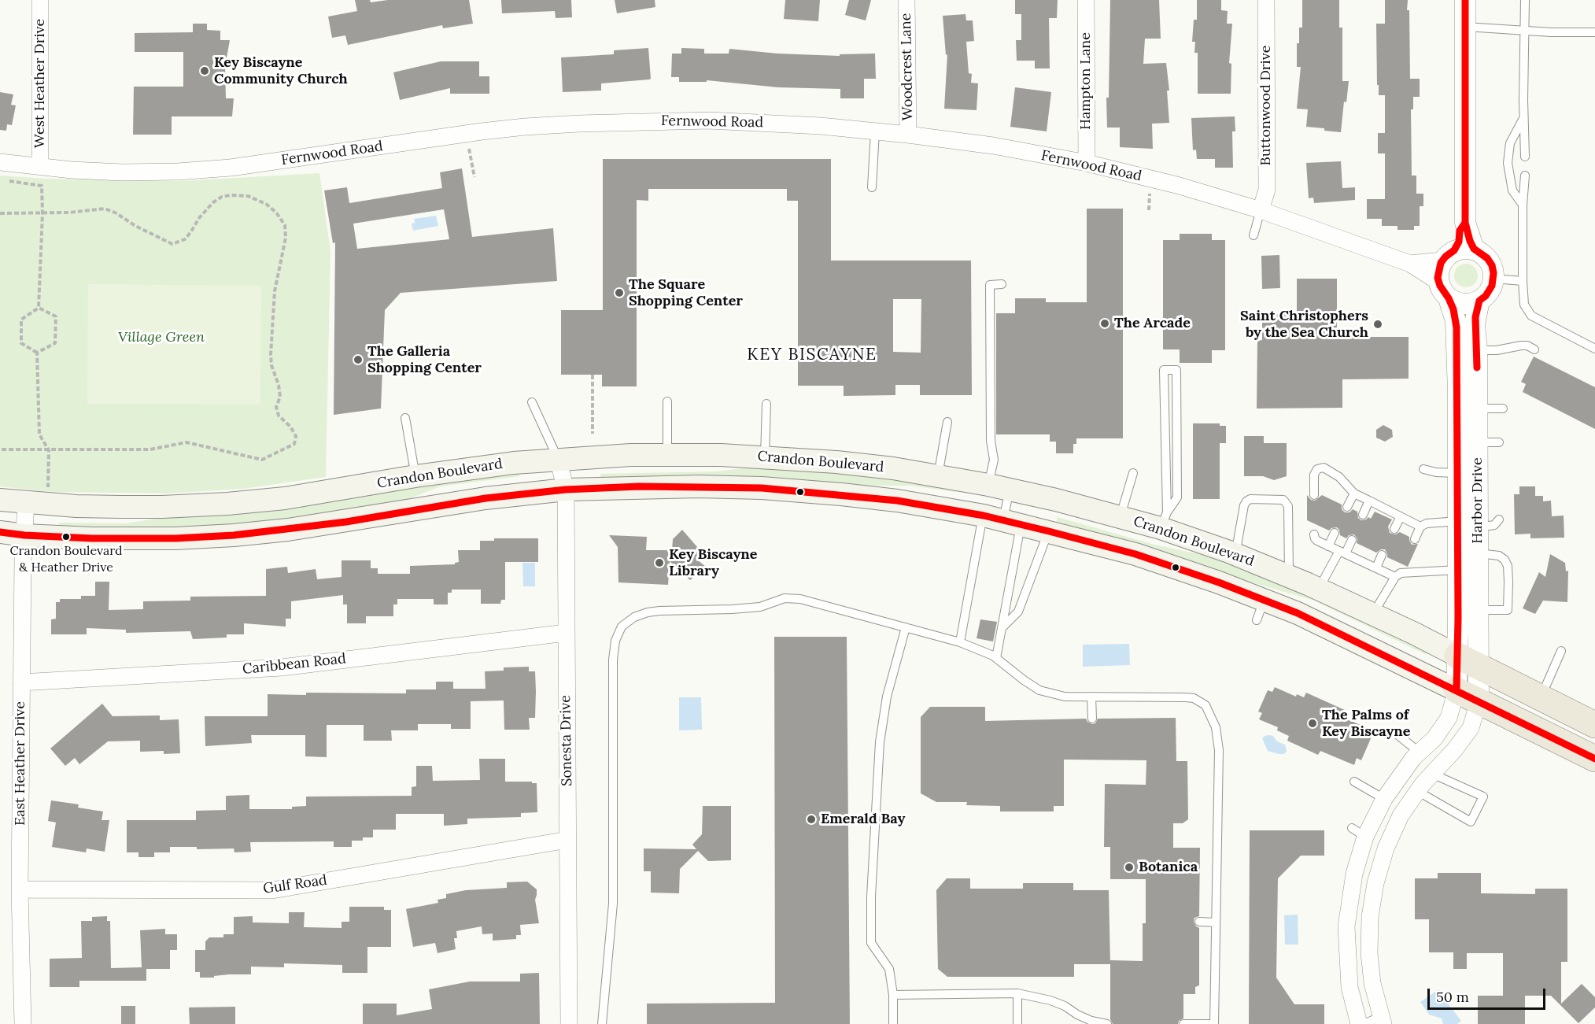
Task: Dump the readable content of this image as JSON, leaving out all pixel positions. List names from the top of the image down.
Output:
{
  "streets": {
    "main road": ["Crandon Boulevard"],
    "street": [
      "Woodcrest Lane",
      "Hampton Lane",
      "West Heather Drive",
      "Buttonwood Drive",
      "Fernwood Road",
      "Harbor Drive",
      "Caribbean Road",
      "Sonesta Drive",
      "East Heather Drive",
      "Gulf Road"
    ]
  },
  "crossings": [
    ["Woodcrest Lane", "Fernwood Road"],
    ["Hampton Lane", "Fernwood Road"],
    ["West Heather Drive", "Fernwood Road"],
    ["Buttonwood Drive", "Fernwood Road"],
    ["Fernwood Road", "Harbor Drive"],
    ["Crandon Boulevard", "Harbor Drive"],
    ["Crandon Boulevard", "Sonesta Drive"],
    ["Crandon Boulevard", "East Heather Drive"],
    ["Caribbean Road", "Sonesta Drive"],
    ["Caribbean Road", "East Heather Drive"],
    ["Sonesta Drive", "Gulf Road"],
    ["East Heather Drive", "Gulf Road"]
  ],
  "districts": ["KEY BISCAYNE"],
  "parks": ["Village Green"],
  "places": [
    "Key Biscayne Community Church",
    "The Square Shopping Center",
    "The Arcade",
    "Saint Christophers by the Sea Church",
    "The Galleria Shopping Center",
    "Crandon Boulevard & Heather Drive",
    "Key Biscayne Library",
    "The Palms of Key Biscayne",
    "Emerald Bay",
    "Botanica"
  ],
  "scale_bar": "50 m"
}
